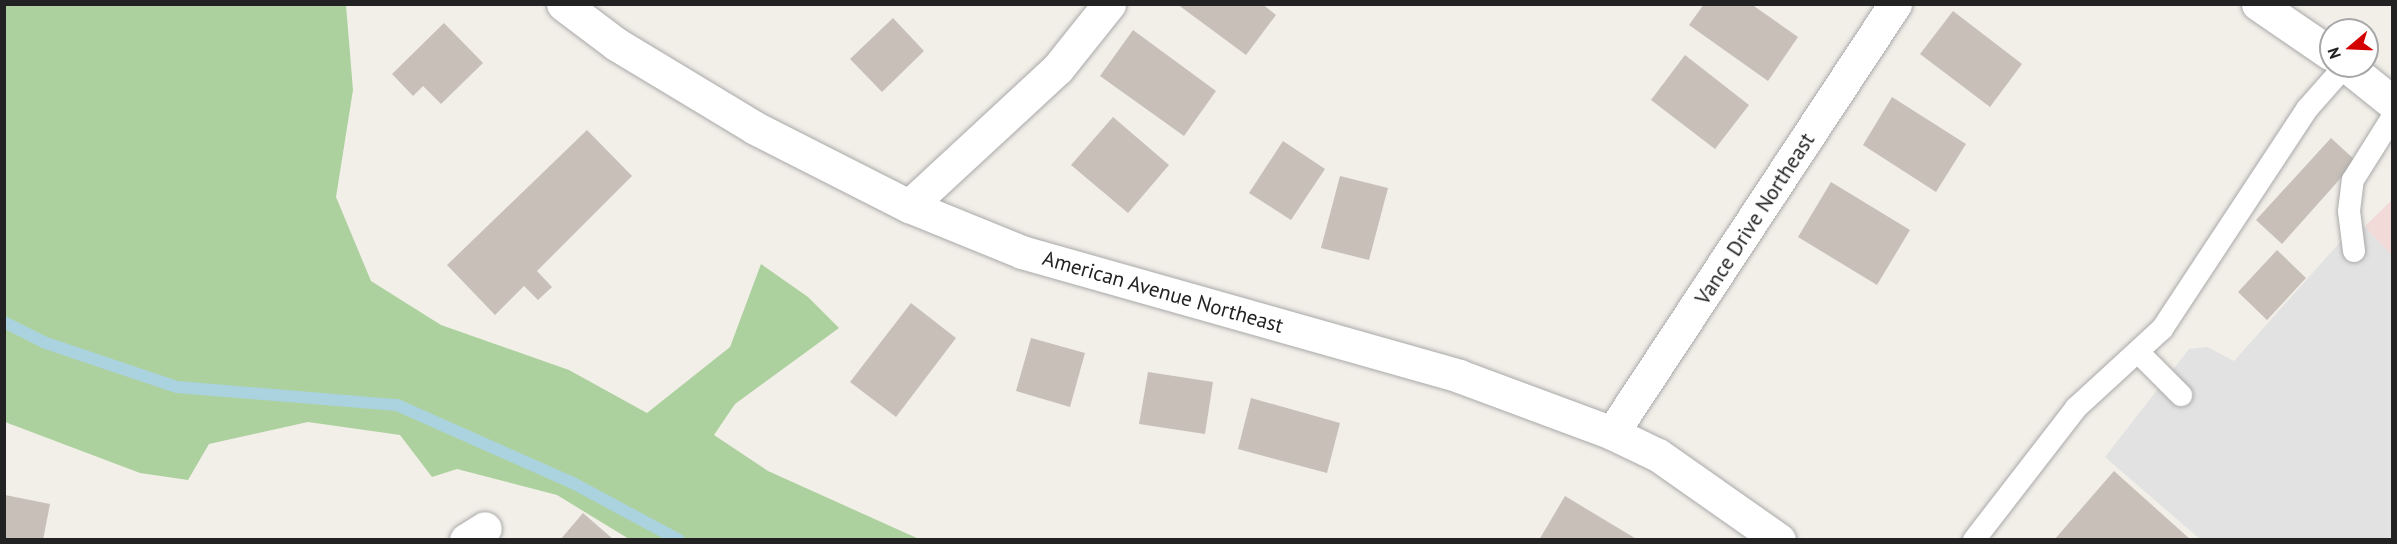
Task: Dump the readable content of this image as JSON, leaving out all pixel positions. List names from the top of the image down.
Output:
{
  "streets": {
    "street": ["Vance Drive Northeast", "American Avenue Northeast"]
  },
  "crossings": [
    ["Vance Drive Northeast", "American Avenue Northeast"]
  ],
  "north": "left"
}
